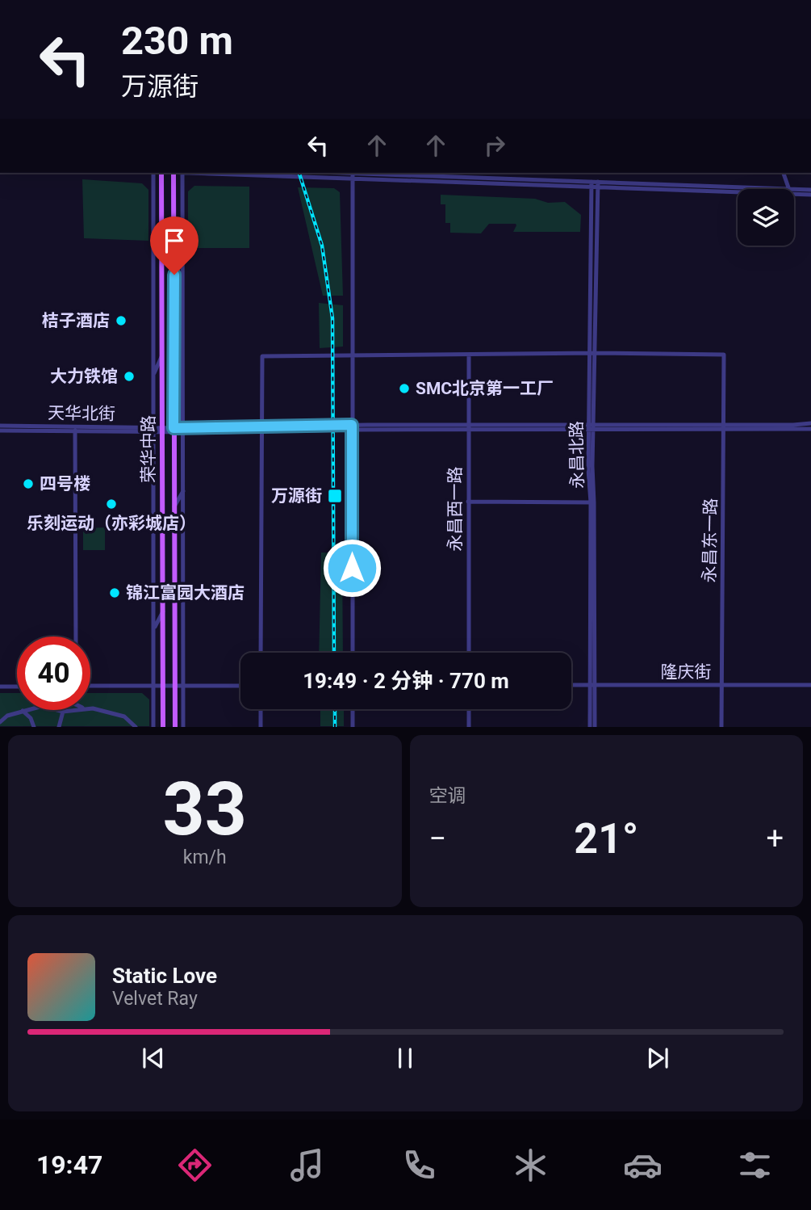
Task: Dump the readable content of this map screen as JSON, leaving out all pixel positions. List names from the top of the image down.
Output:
{
  "streets": {
    "main road": ["荣华中路"],
    "street": [
      "天华北街",
      "永昌北路",
      "永昌西一路",
      "永昌东一路",
      "隆庆街"
    ]
  },
  "crossings": [
    ["天华北街", "荣华中路"],
    ["永昌北路", "永昌东一路"],
    ["永昌北路", "隆庆街"],
    ["永昌东一路", "隆庆街"]
  ],
  "places": {
    "other": [
      "桔子酒店",
      "大力铁馆",
      "SMC北京第一工厂",
      "四号楼",
      "乐刻运动（亦彩城店）",
      "锦江富园大酒店"
    ],
    "transit": ["万源街"]
  },
  "page": {
    "turn": ["230 m", "万源街"],
    "limit": "40",
    "trip": "19:49 · 2 分钟 · 770 m",
    "tile": [
      ["33", "km/h"],
      "空调"
    ],
    "heat": ["−", "21°", "+"],
    "song": ["Static Love", "Velvet Ray"],
    "tabs": "19:47"
  }
}
